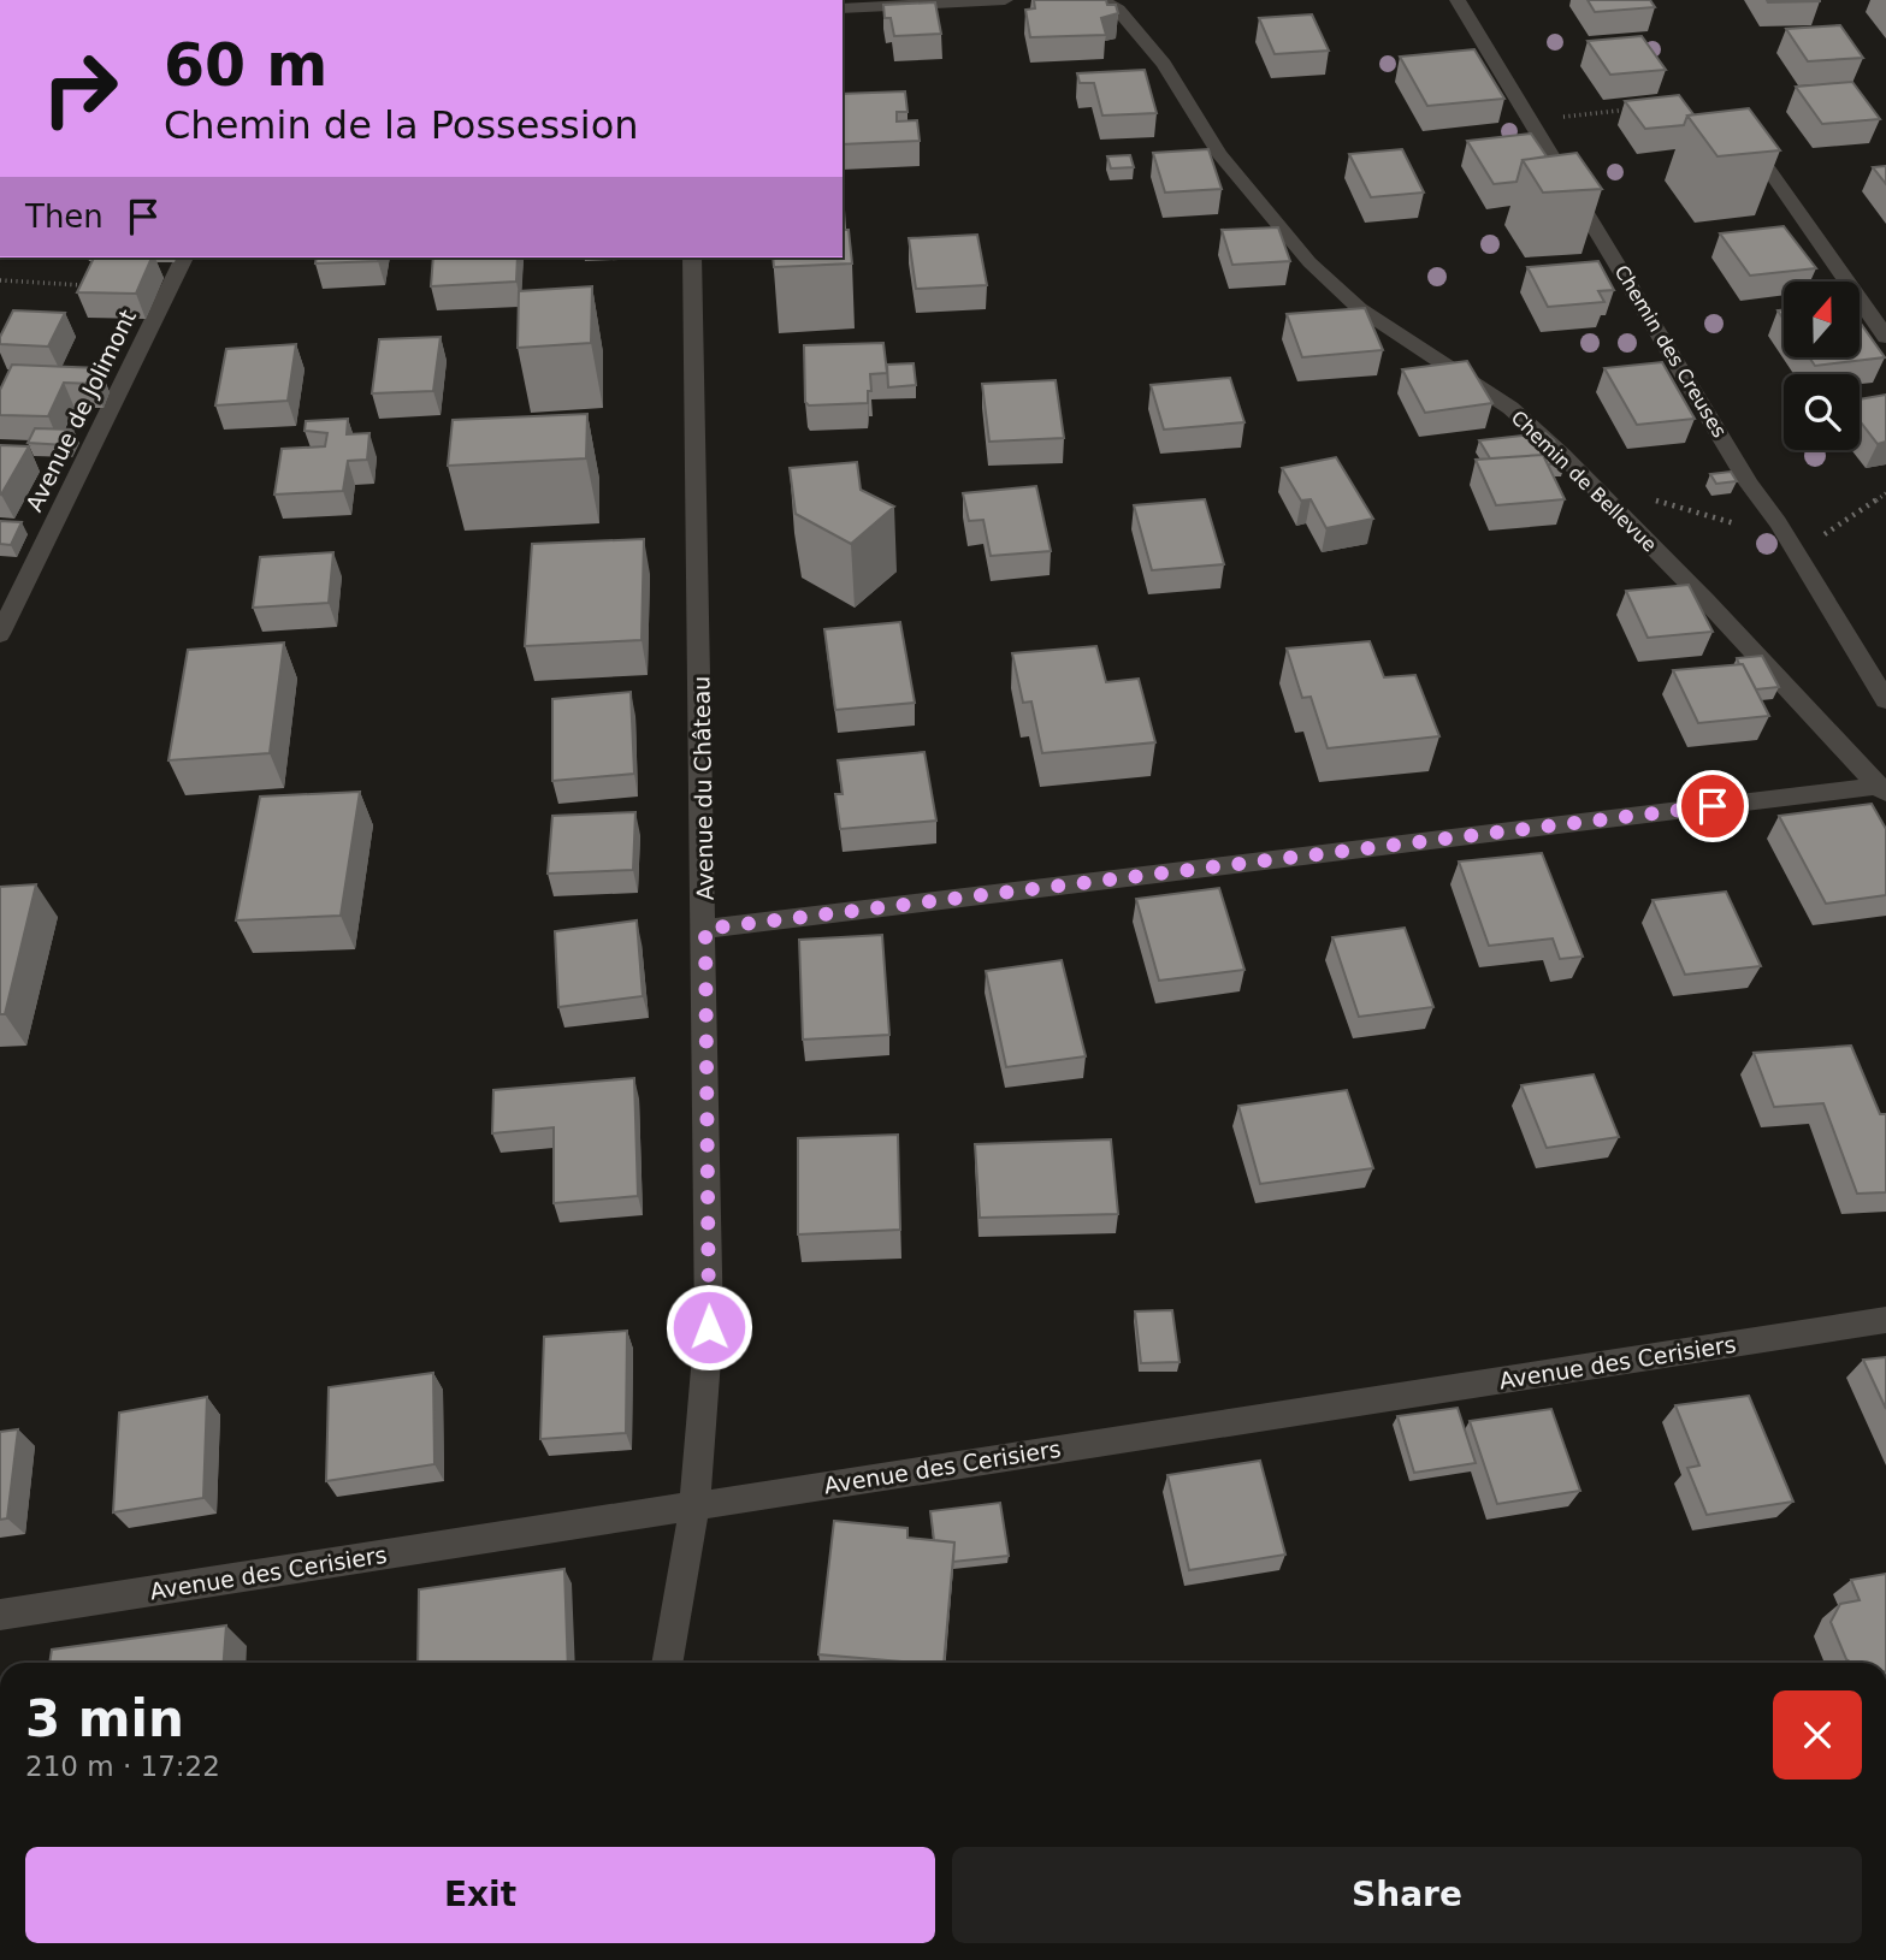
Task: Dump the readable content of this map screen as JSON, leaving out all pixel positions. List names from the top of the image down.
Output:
{
  "streets": {
    "street": [
      "Chemin des Creuses",
      "Avenue de Jolimont",
      "Chemin de Bellevue",
      "Avenue du Château",
      "Avenue des Cerisiers"
    ]
  },
  "crossings": [
    ["Avenue du Château", "Avenue des Cerisiers"]
  ],
  "north": "top",
  "page": {
    "turn": ["60 m", "Chemin de la Possession"],
    "then": "Then",
    "heading": ["3 min", "210 m · 17:22"],
    "buttons": ["Exit", "Share"]
  }
}
